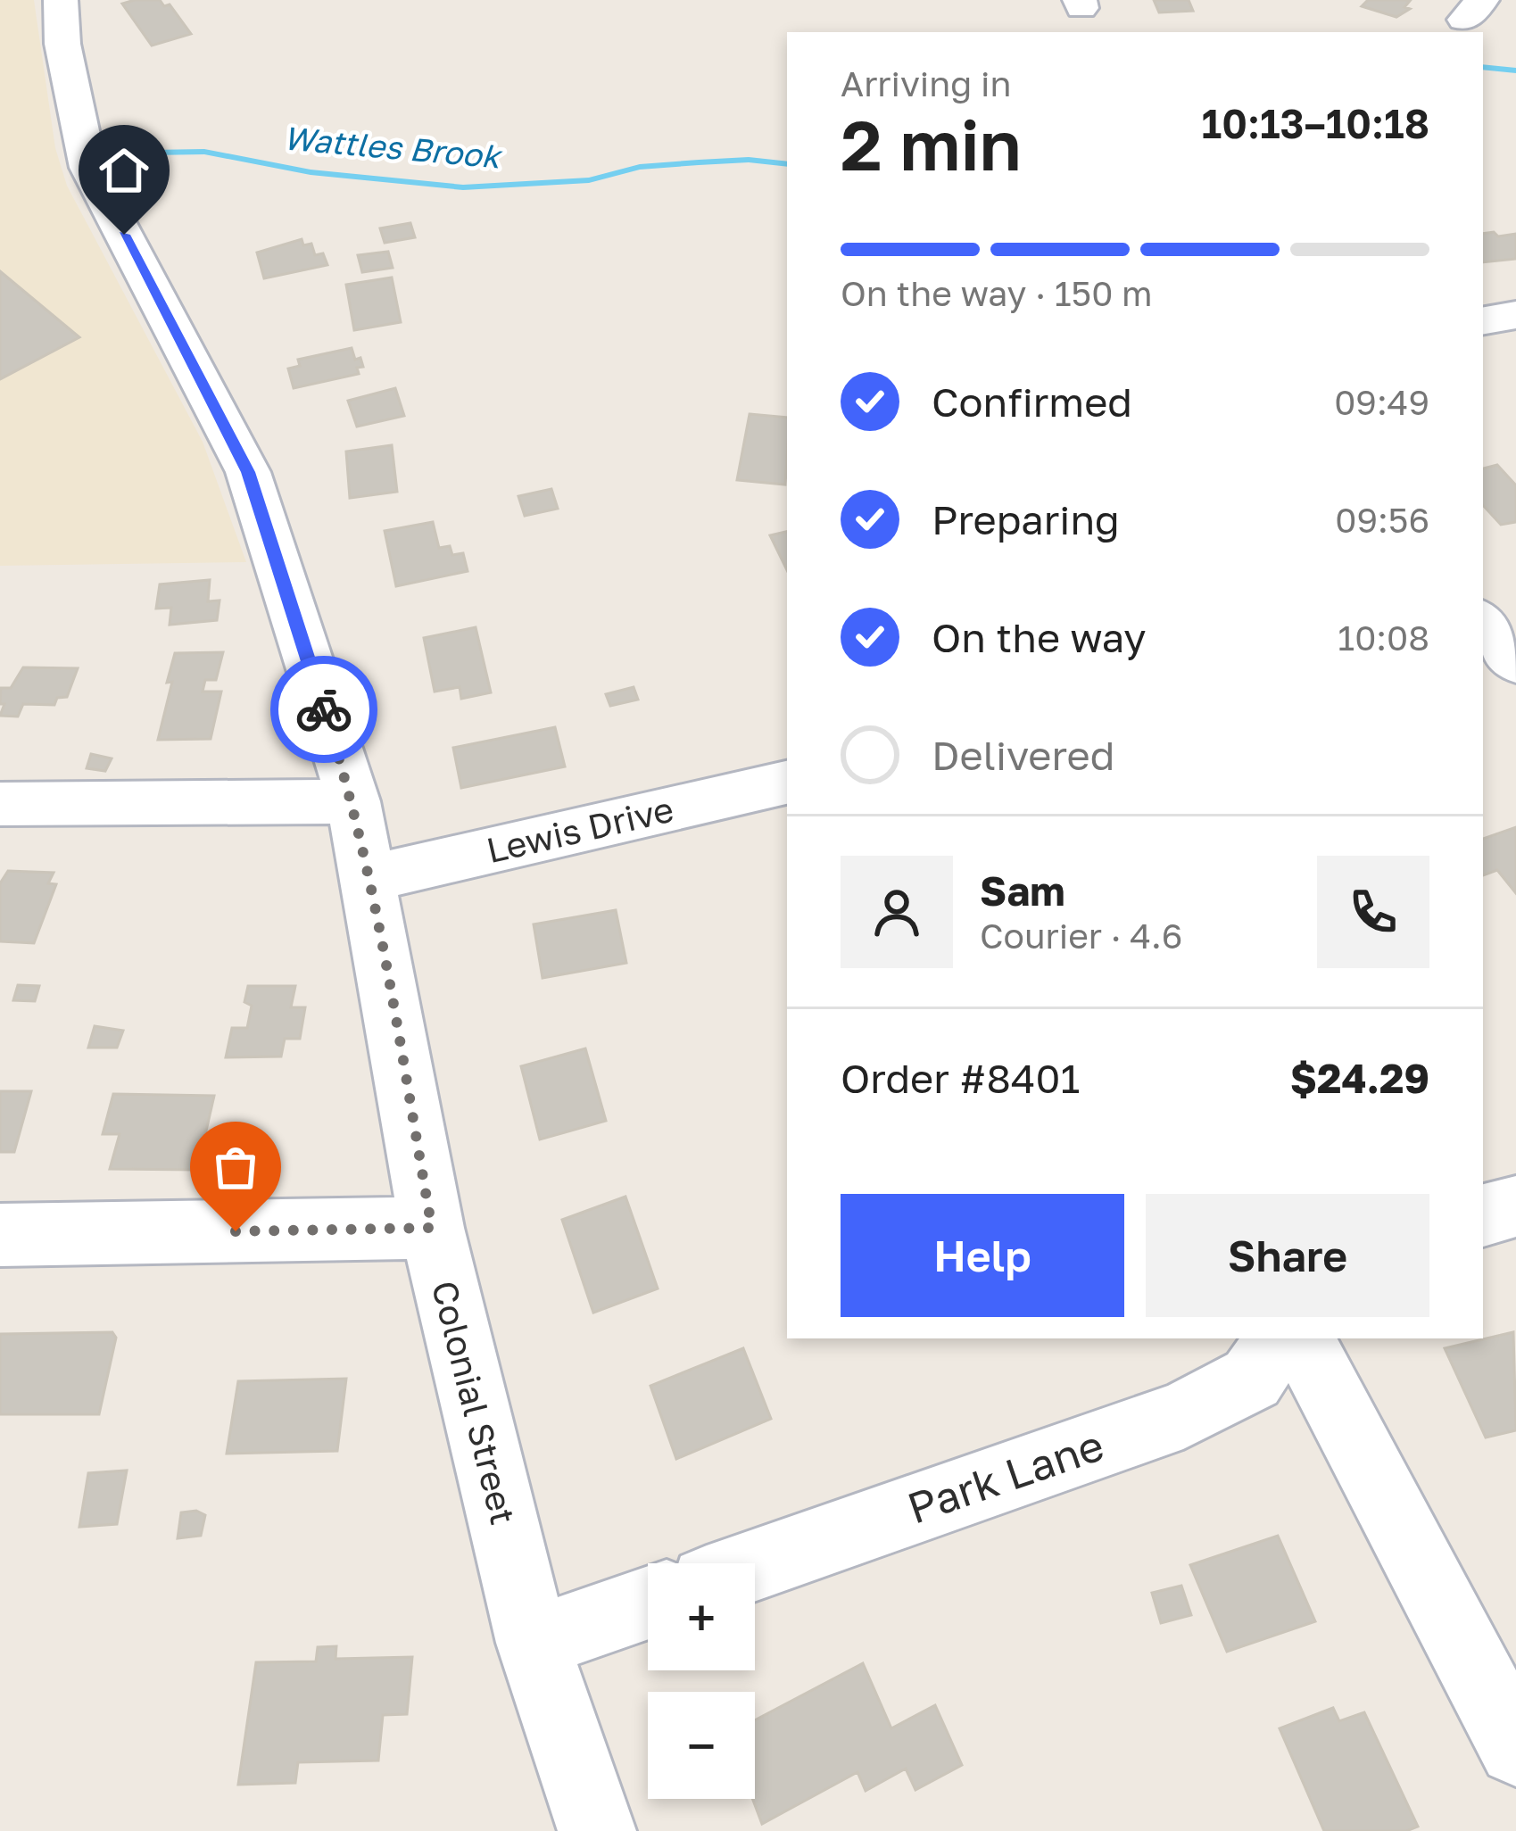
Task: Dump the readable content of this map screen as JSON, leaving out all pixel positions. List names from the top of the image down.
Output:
{
  "streets": {
    "street": ["Lewis Drive", "Colonial Street", "Park Lane"]
  },
  "crossings": [
    ["Lewis Drive", "Colonial Street"]
  ],
  "water": ["Wattles Brook"],
  "page": {
    "heading": ["2 min", "Arriving in", "10:13–10:18"],
    "panel": [
      "Sam",
      "Courier · 4.6",
      "Order #8401",
      "$24.29"
    ],
    "bar": "On the way · 150 m",
    "list": [
      ["Confirmed", "09:49"],
      ["Preparing", "09:56"],
      ["On the way", "10:08"],
      "Delivered"
    ],
    "buttons": ["Help", "Share"],
    "map_buttons": ["+", "−"]
  }
}
